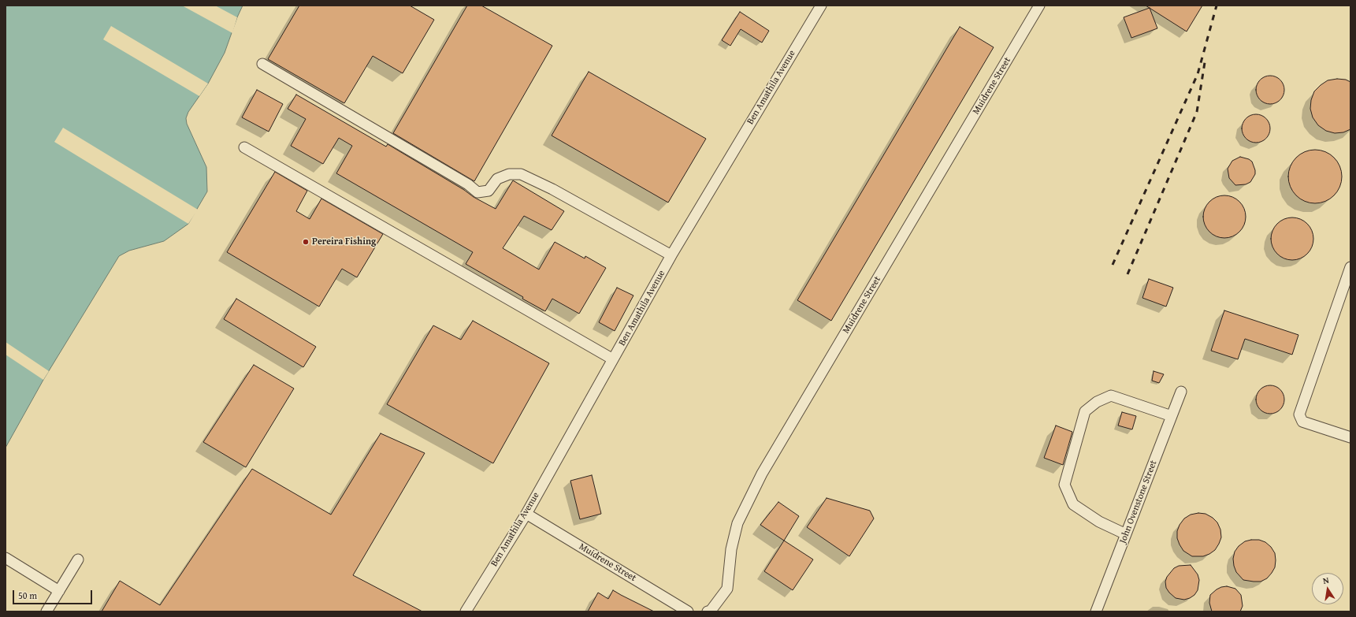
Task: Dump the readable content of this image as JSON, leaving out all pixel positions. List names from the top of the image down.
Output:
{
  "streets": {
    "street": ["Muidrene Street", "Ben Amathila Avenue", "John Ovenstone Street"]
  },
  "crossings": [
    ["Muidrene Street", "Ben Amathila Avenue"]
  ],
  "places": ["Pereira Fishing"],
  "scale_bar": "50 m",
  "north": "top"
}
